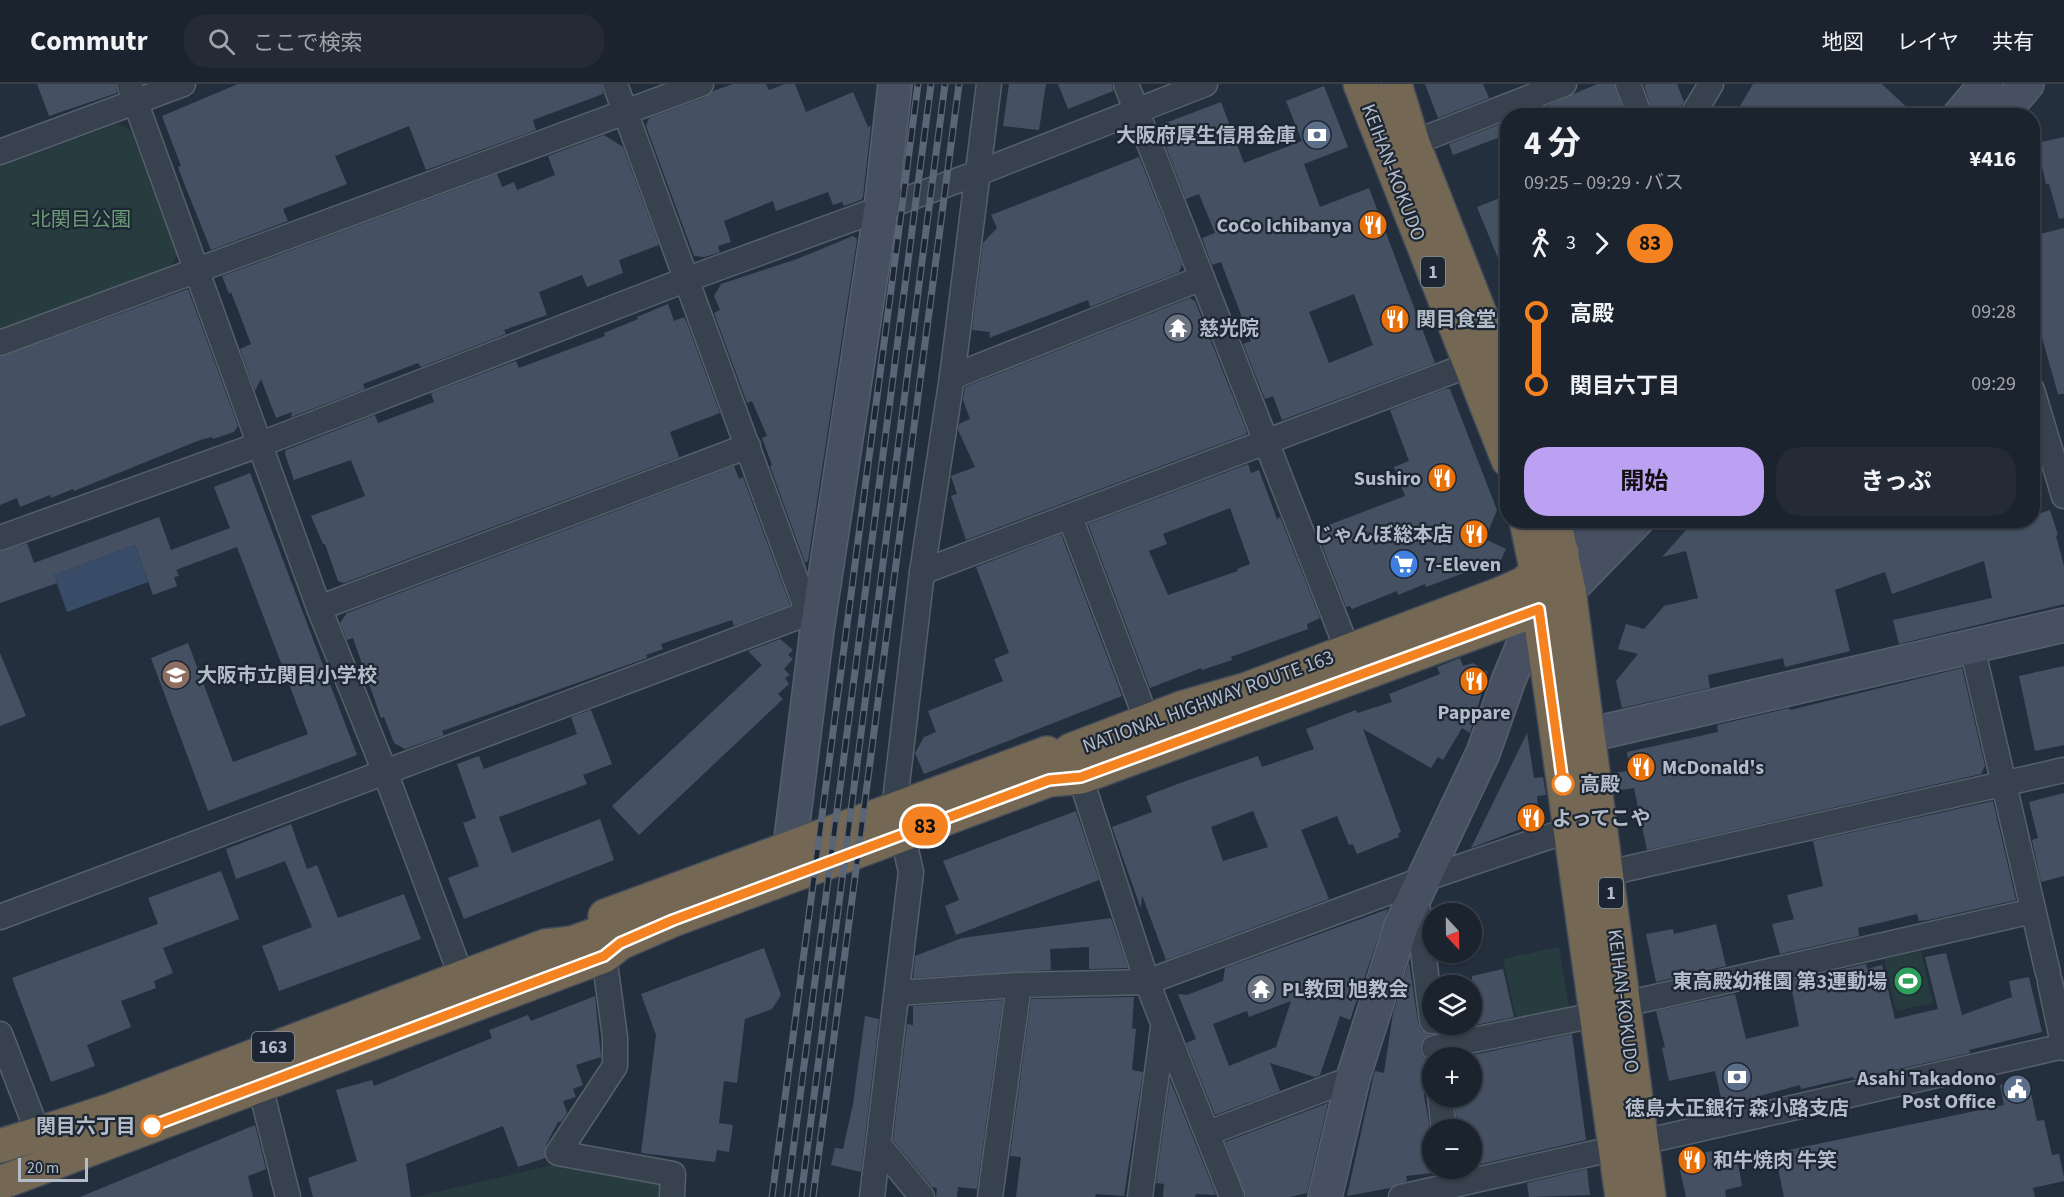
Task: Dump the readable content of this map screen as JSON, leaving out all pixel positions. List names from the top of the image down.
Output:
{
  "streets": {
    "highway": [
      "KEIHAN-KOKUDO",
      "1",
      "NATIONAL HIGHWAY ROUTE 163",
      "163"
    ]
  },
  "crossings": [
    ["KEIHAN-KOKUDO", "NATIONAL HIGHWAY ROUTE 163"],
    ["KEIHAN-KOKUDO", "163"],
    ["NATIONAL HIGHWAY ROUTE 163", "163"]
  ],
  "parks": ["北関目公園"],
  "places": {
    "bank": ["大阪府厚生信用金庫", "徳島大正銀行 森小路支店"],
    "restaurant": [
      "CoCo Ichibanya",
      "関目食堂",
      "Sushiro",
      "じゃんぼ総本店",
      "Pappare",
      "McDonald's",
      "よってこや",
      "和牛焼肉 牛笑"
    ],
    "temple": ["慈光院", "PL教団 旭教会"],
    "supermarket": ["7-Eleven"],
    "school or university": ["大阪市立関目小学校"],
    "other": ["高殿", "関目六丁目"],
    "sports": ["東高殿幼稚園 第3運動場"],
    "public building": ["Asahi Takadono Post Office"]
  },
  "lines": ["bus line 83"],
  "scale_bar": "20 m",
  "north": "bottom",
  "page": {
    "header": "Commutr",
    "search": "ここで検索",
    "nav": ["地図", "レイヤ", "共有"],
    "on_map": "83",
    "heading": ["4 分", "09:25 – 09:29 · バス", "¥416"],
    "legs": ["3", "83"],
    "list": [
      {
        "name": "高殿",
        "value": "09:28"
      },
      {
        "name": "関目六丁目",
        "value": "09:29"
      }
    ],
    "buttons": ["開始", "きっぷ"],
    "map_buttons": ["+", "−"],
    "scale": "20 m"
  }
}
